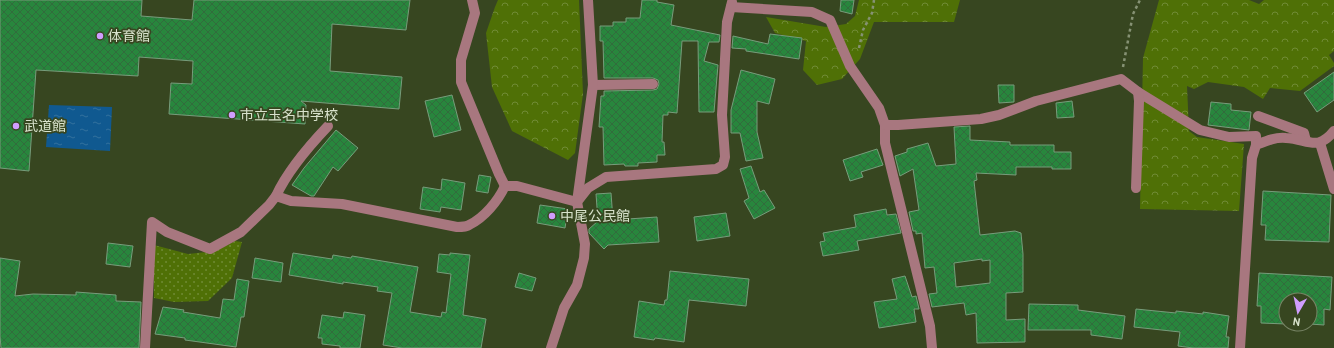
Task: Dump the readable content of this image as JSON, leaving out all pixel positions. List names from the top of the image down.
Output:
{
  "places": [
    "体育館",
    "市立玉名中学校",
    "武道館",
    "中尾公民館"
  ],
  "north": "bottom"
}
